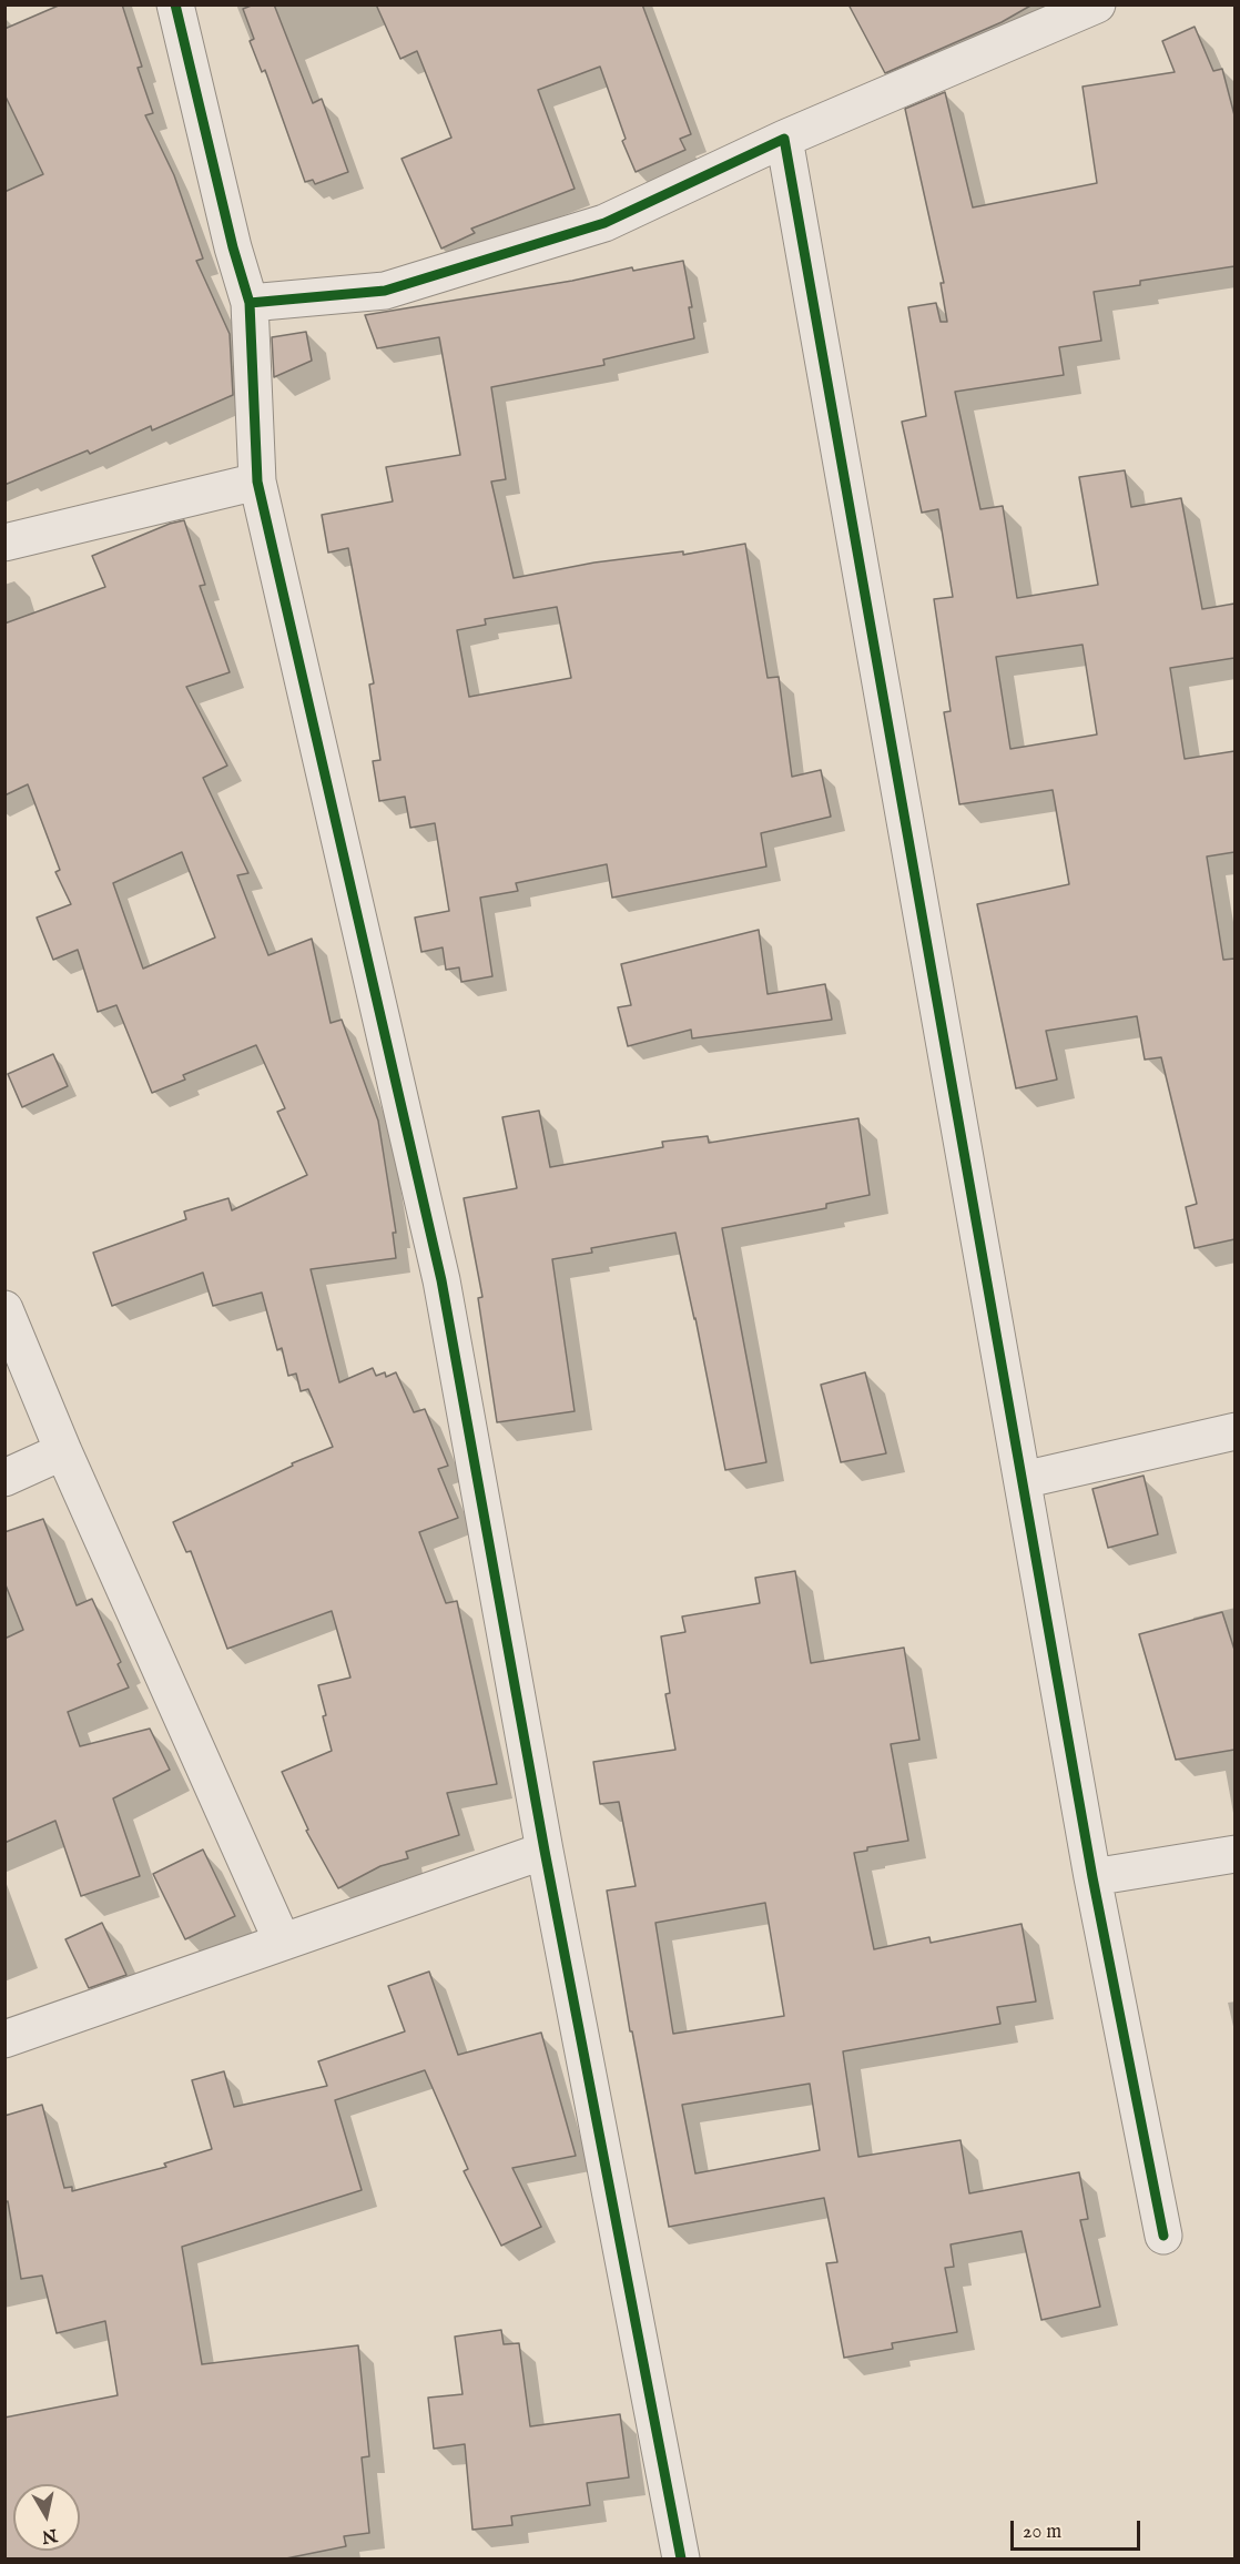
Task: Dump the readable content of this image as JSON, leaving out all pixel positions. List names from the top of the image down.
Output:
{
  "scale_bar": "20 m",
  "north": "bottom"
}
